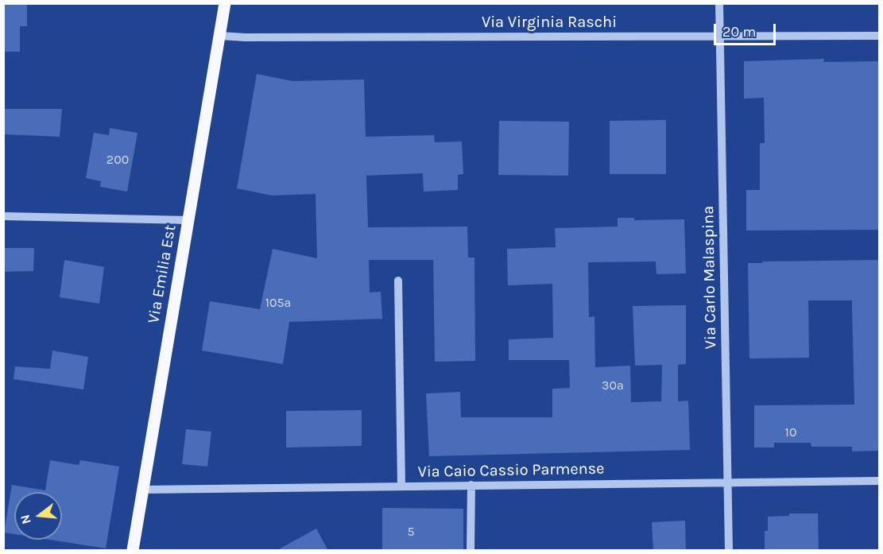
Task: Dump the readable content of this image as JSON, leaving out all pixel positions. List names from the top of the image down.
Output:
{
  "streets": {
    "main road": ["Via Emilia Est"],
    "street": ["Via Virginia Raschi", "Via Carlo Malaspina", "Via Caio Cassio Parmense"]
  },
  "crossings": [
    ["Via Virginia Raschi", "Via Emilia Est"],
    ["Via Virginia Raschi", "Via Carlo Malaspina"],
    ["Via Emilia Est", "Via Caio Cassio Parmense"],
    ["Via Carlo Malaspina", "Via Caio Cassio Parmense"]
  ],
  "house_numbers": [
    "200",
    "105a",
    "30a",
    "10",
    "5"
  ],
  "scale_bar": "20 m",
  "north": "left"
}
